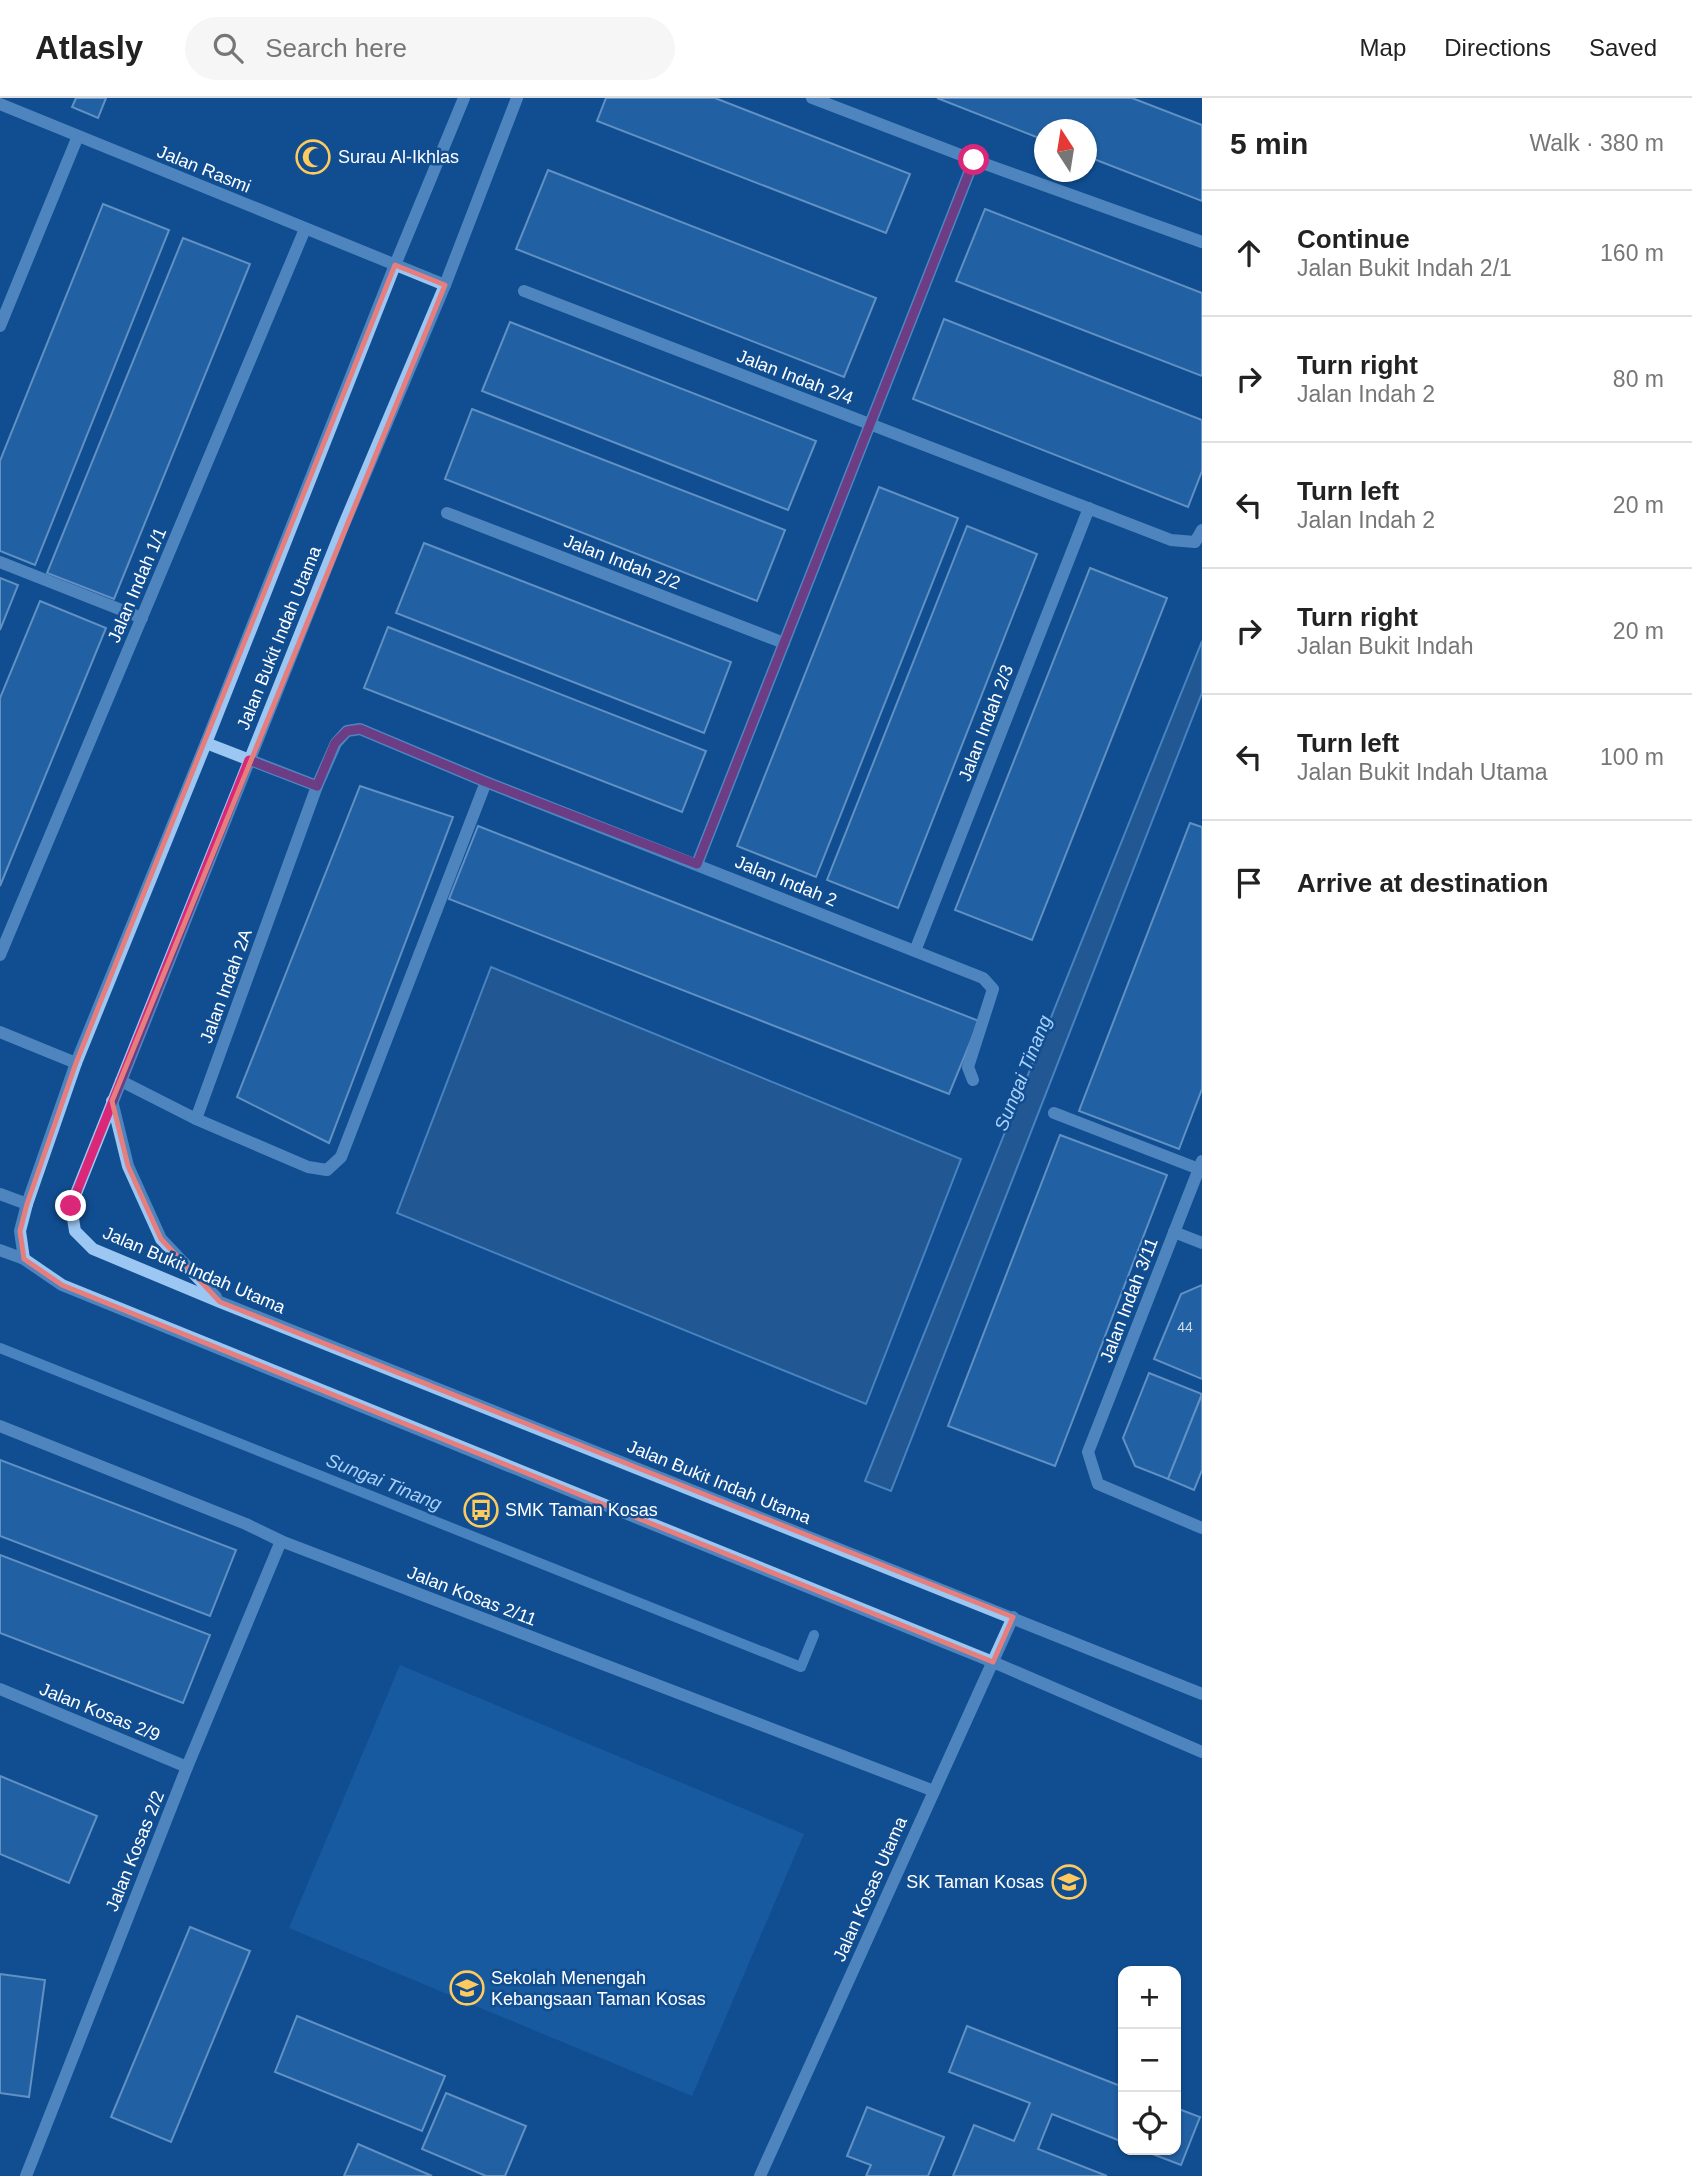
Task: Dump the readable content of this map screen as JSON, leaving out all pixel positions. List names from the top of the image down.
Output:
{
  "streets": {
    "street": [
      "Jalan Rasmi",
      "Jalan Indah 2/4",
      "Jalan Indah 2/2",
      "Jalan Indah 1/1",
      "Jalan Bukit Indah Utama",
      "Jalan Indah 2/3",
      "Jalan Indah 2",
      "Jalan Indah 2A",
      "Jalan Indah 3/11",
      "Jalan Kosas 2/11",
      "Jalan Kosas 2/9",
      "Jalan Kosas 2/2",
      "Jalan Kosas Utama"
    ]
  },
  "crossings": [
    ["Jalan Rasmi", "Jalan Indah 1/1"],
    ["Jalan Rasmi", "Jalan Bukit Indah Utama"],
    ["Jalan Indah 2/4", "Jalan Indah 2/3"],
    ["Jalan Bukit Indah Utama", "Jalan Kosas Utama"],
    ["Jalan Indah 2/3", "Jalan Indah 2"],
    ["Jalan Indah 2", "Jalan Indah 2A"],
    ["Jalan Kosas 2/11", "Jalan Kosas 2/2"],
    ["Jalan Kosas 2/11", "Jalan Kosas Utama"],
    ["Jalan Kosas 2/9", "Jalan Kosas 2/2"]
  ],
  "water": ["Sungai Tinang"],
  "places": {
    "mosque": ["Surau Al-Ikhlas"],
    "bus stop": ["SMK Taman Kosas"],
    "school or university": ["SK Taman Kosas", "Sekolah Menengah Kebangsaan Taman Kosas"]
  },
  "house_numbers": ["44"],
  "north": "top",
  "page": {
    "header": "Atlasly",
    "search": "Search here",
    "nav": ["Map", "Directions", "Saved"],
    "heading": ["5 min", "Walk · 380 m"],
    "list": [
      ["Continue", "Jalan Bukit Indah 2/1", "160 m"],
      ["Turn right", "Jalan Indah 2", "80 m"],
      ["Turn left", "Jalan Indah 2", "20 m"],
      ["Turn right", "Jalan Bukit Indah", "20 m"],
      ["Turn left", "Jalan Bukit Indah Utama", "100 m"],
      "Arrive at destination"
    ],
    "map_buttons": ["+", "−"]
  }
}
